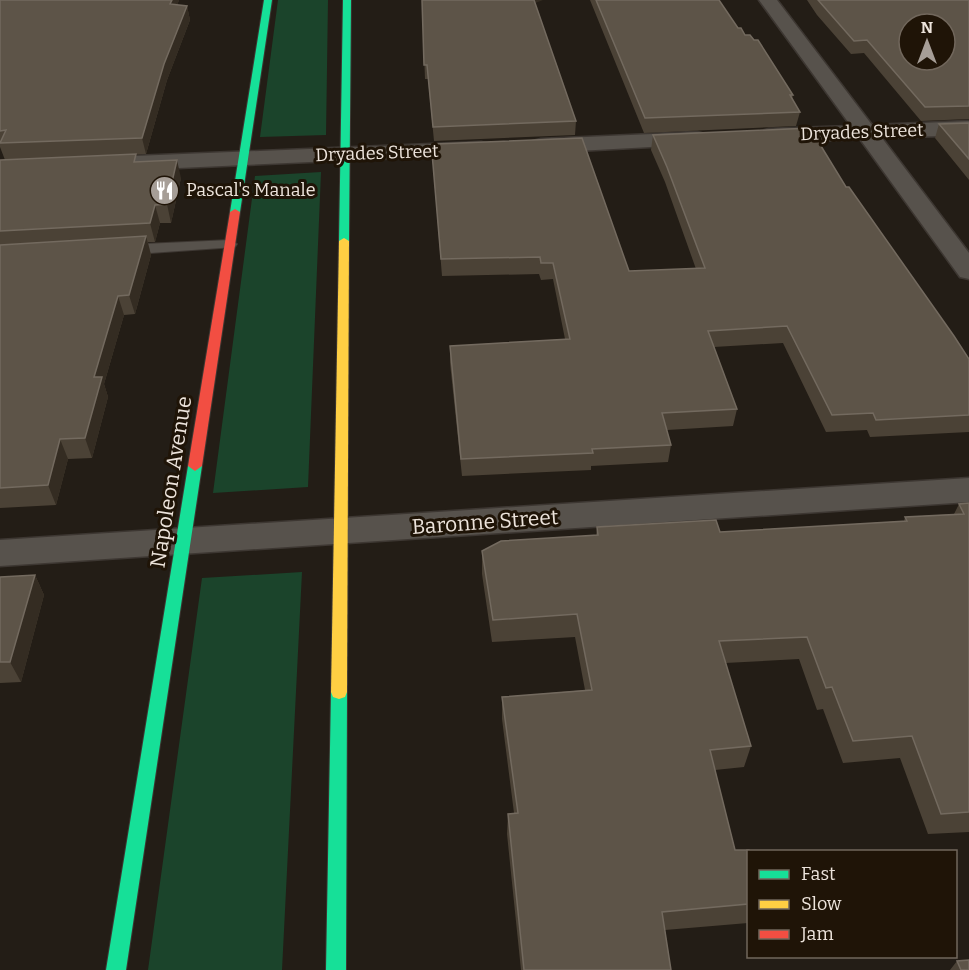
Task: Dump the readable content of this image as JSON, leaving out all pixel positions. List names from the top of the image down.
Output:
{
  "streets": {
    "main road": ["Napoleon Avenue"],
    "street": ["Dryades Street", "Baronne Street"]
  },
  "crossings": [
    ["Dryades Street", "Napoleon Avenue"],
    ["Napoleon Avenue", "Baronne Street"]
  ],
  "places": {
    "restaurant": ["Pascal's Manale"]
  },
  "legend": ["Fast", "Slow", "Jam"],
  "north": "top"
}
